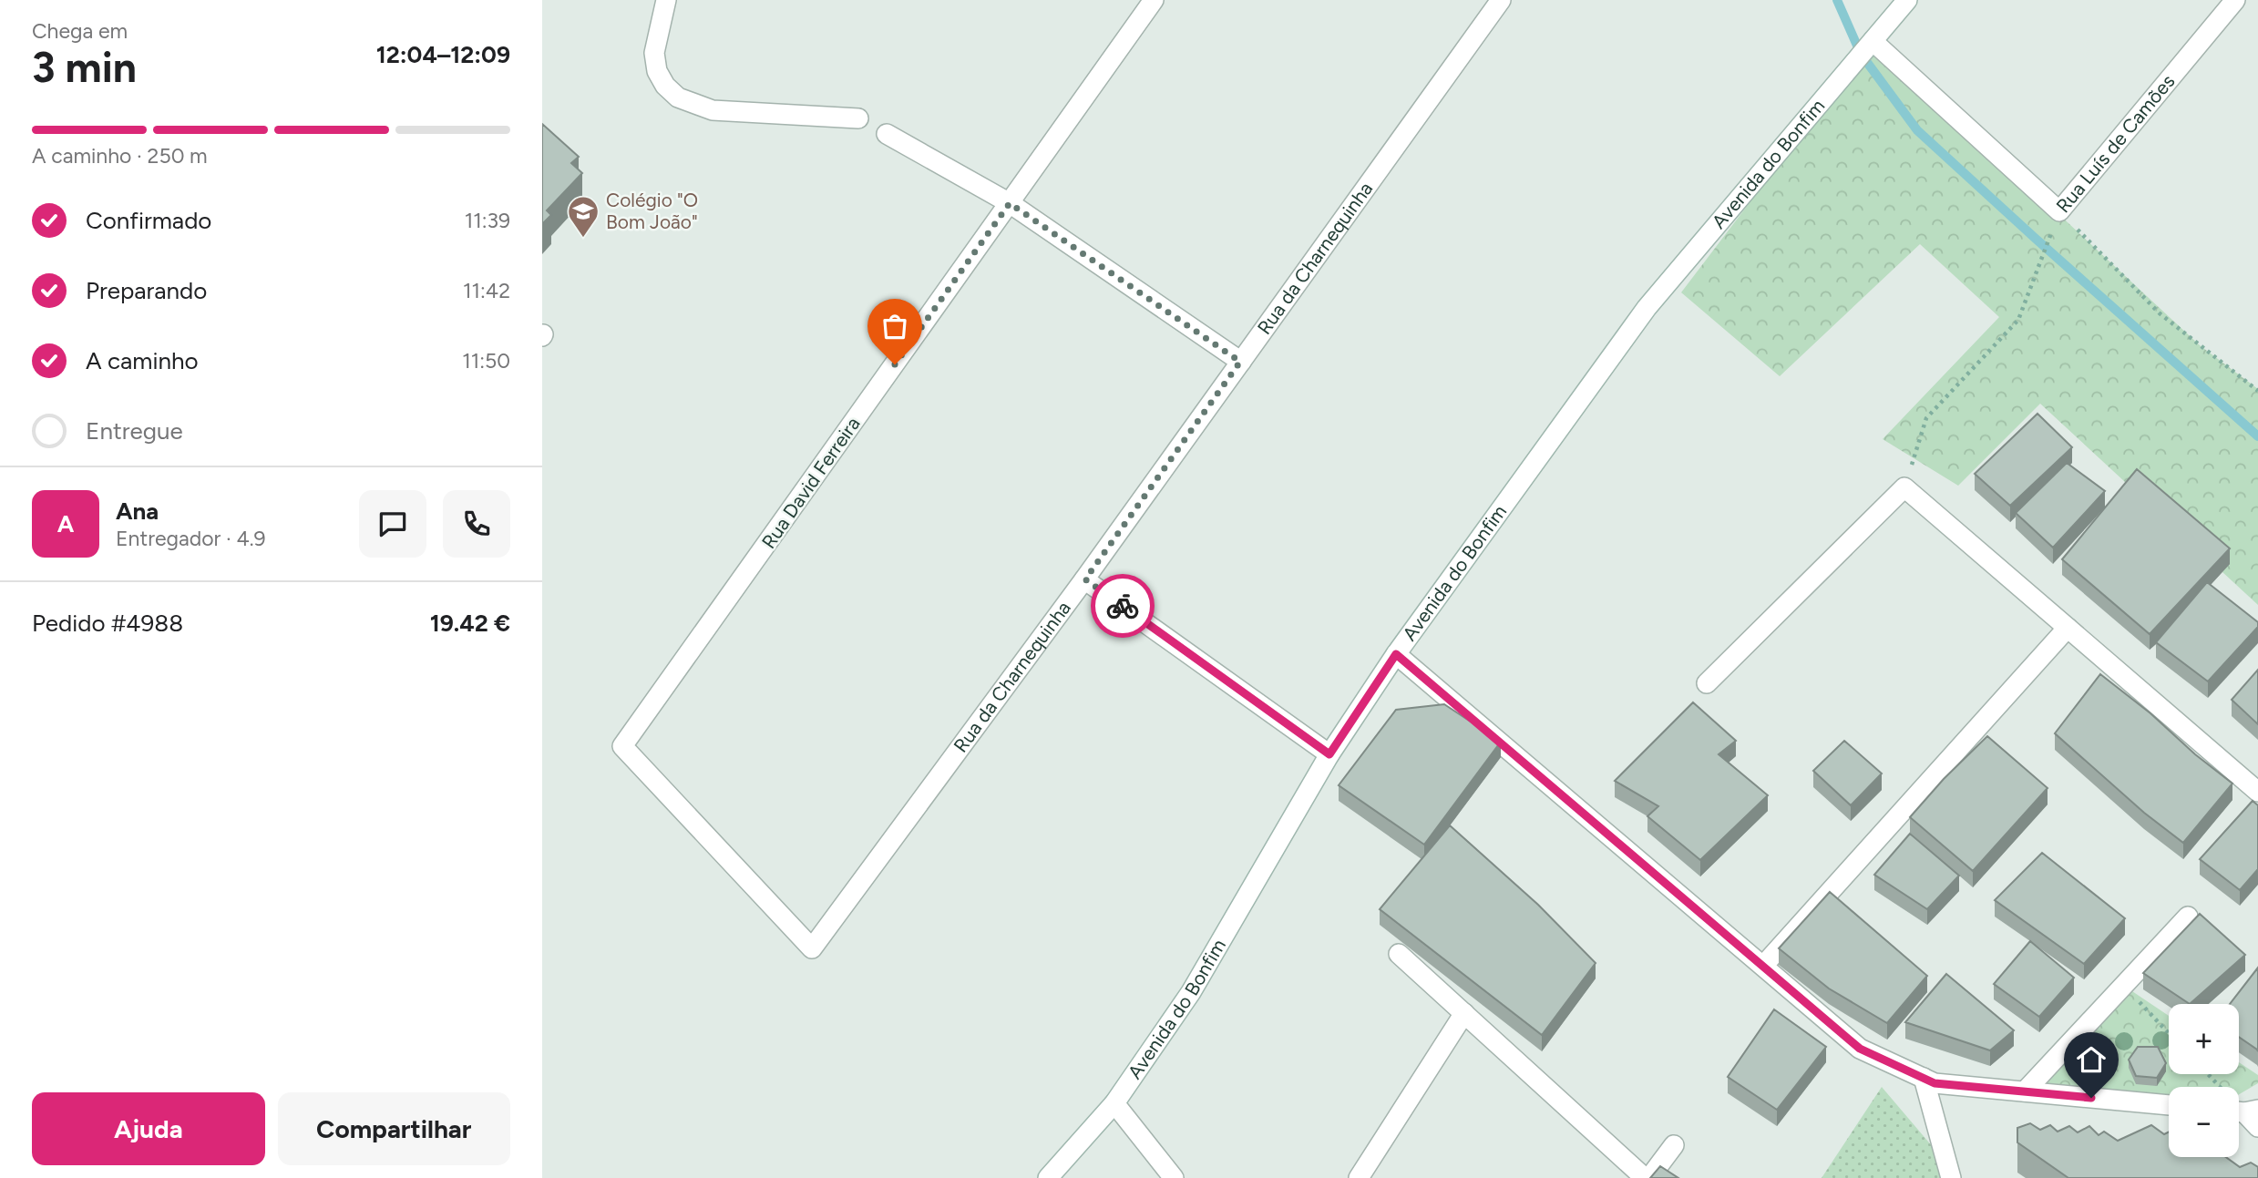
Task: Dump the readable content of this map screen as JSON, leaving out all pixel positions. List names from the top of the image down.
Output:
{
  "streets": {
    "street": [
      "Rua Luís de Camões",
      "Avenida do Bonfim",
      "Rua da Charnequinha",
      "Rua David Ferreira"
    ]
  },
  "crossings": [
    ["Rua Luís de Camões", "Avenida do Bonfim"],
    ["Rua da Charnequinha", "Rua David Ferreira"]
  ],
  "places": {
    "school or university": ["Colégio \"O Bom João\""]
  },
  "page": {
    "heading": ["3 min", "Chega em", "12:04–12:09"],
    "panel": [
      "Ana",
      "Entregador · 4.9",
      "Pedido #4988",
      "19.42 €"
    ],
    "bar": "A caminho · 250 m",
    "list": [
      ["Confirmado", "11:39"],
      ["Preparando", "11:42"],
      ["A caminho", "11:50"],
      "Entregue"
    ],
    "round": "A",
    "map_buttons": ["+", "−"],
    "buttons": ["Ajuda", "Compartilhar"]
  }
}
